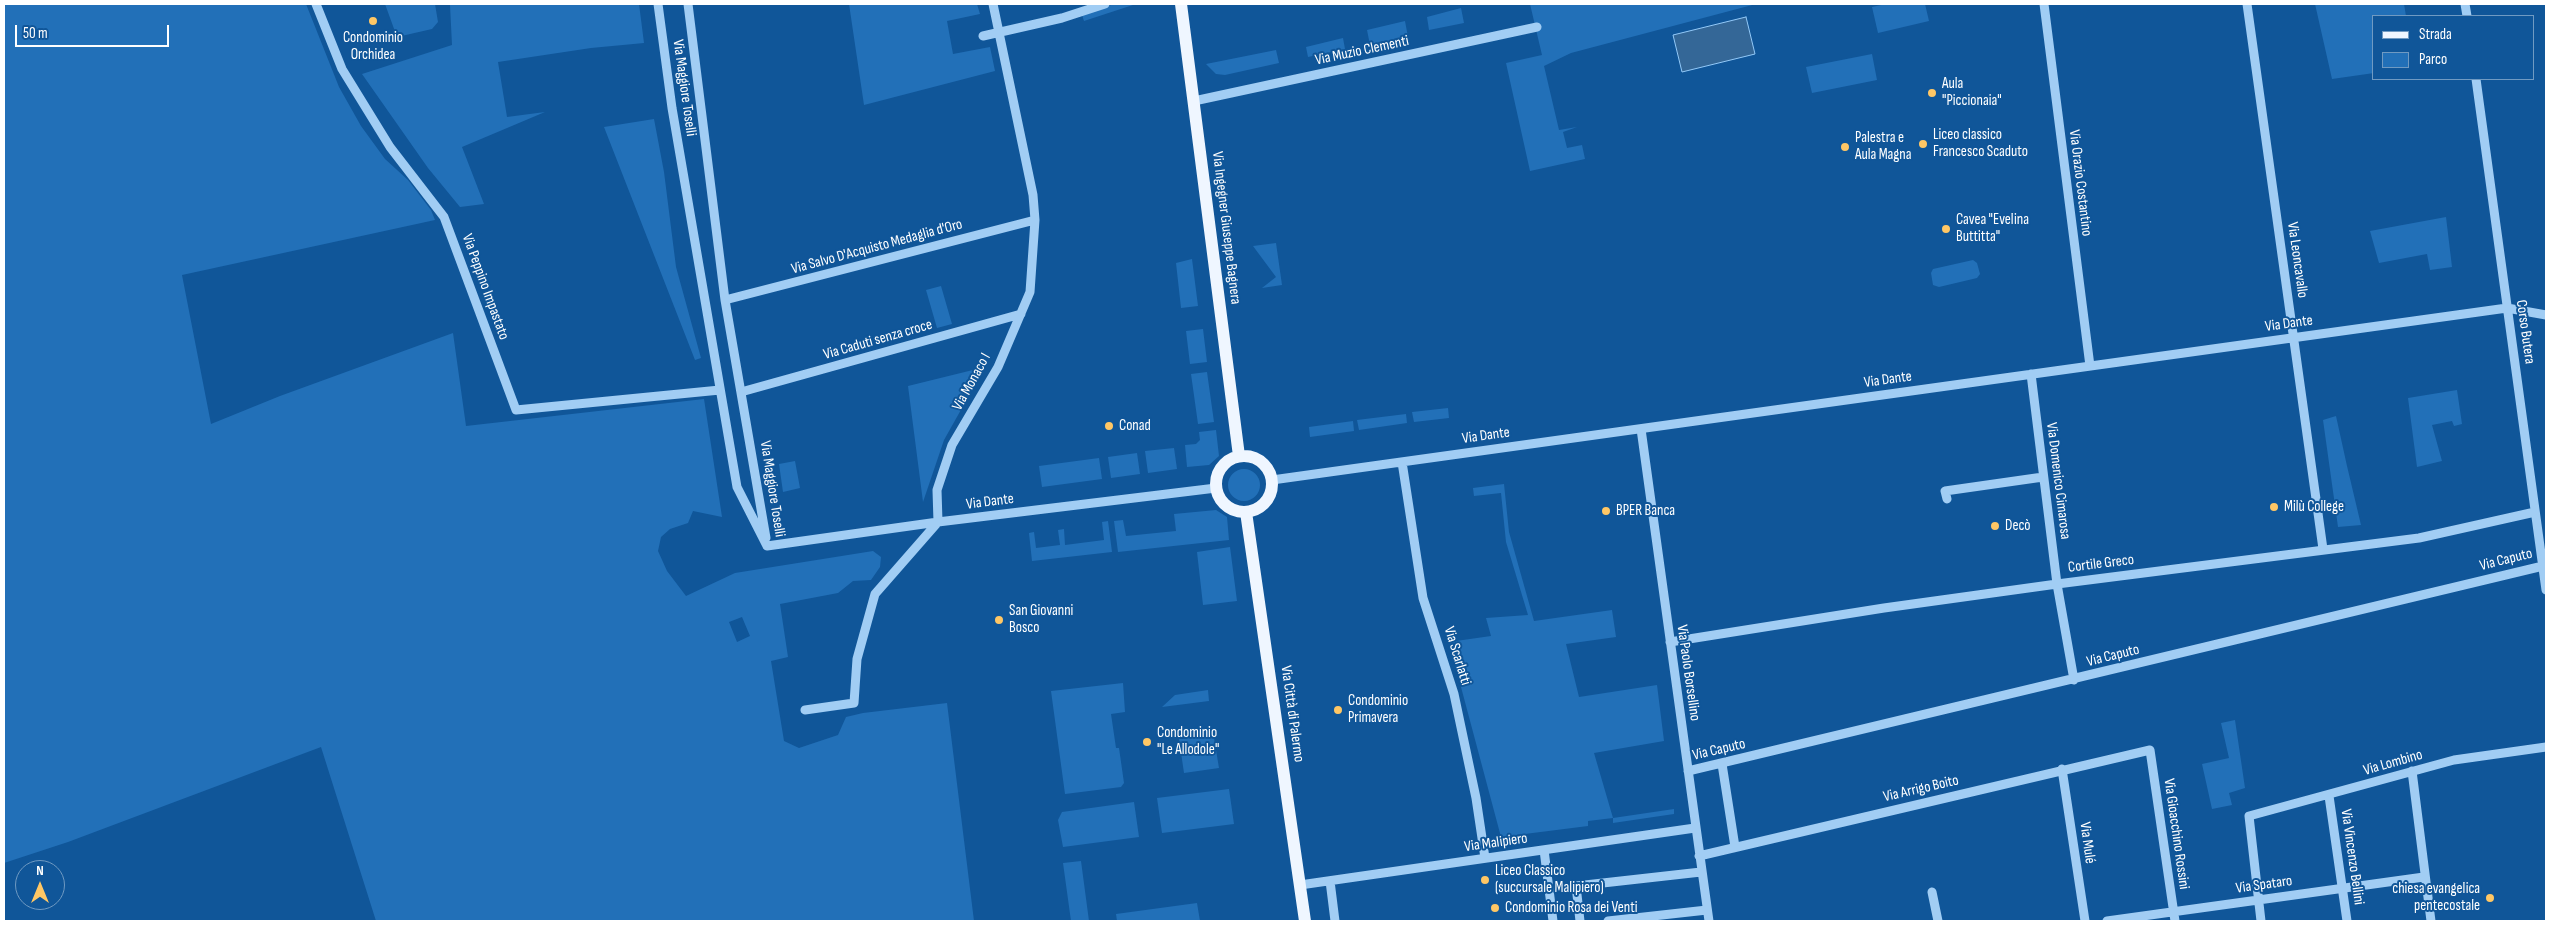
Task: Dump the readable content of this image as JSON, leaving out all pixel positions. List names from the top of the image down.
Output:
{
  "streets": {
    "main road": ["Via Ingegner Giuseppe Bagnera", "Via Città di Palermo"],
    "street": [
      "Via Muzio Clementi",
      "Via Maggiore Toselli",
      "Via Orazio Costantino",
      "Via Salvo D'Acquisto Medaglia d'Oro",
      "Via Leoncavallo",
      "Via Peppino Impastato",
      "Via Dante",
      "Corso Butera",
      "Via Caduti senza croce",
      "Via Monaco I",
      "Via Domenico Cimarosa",
      "Via Caputo",
      "Cortile Greco",
      "Via Scarlatti",
      "Via Paolo Borsellino",
      "Via Lombino",
      "Via Arrigo Boito",
      "Via Gioacchino Rossini",
      "Via Malipiero",
      "Via Mulé",
      "Via Vincenzo Bellini",
      "Via Spataro"
    ]
  },
  "crossings": [
    ["Via Muzio Clementi", "Via Ingegner Giuseppe Bagnera"],
    ["Via Maggiore Toselli", "Via Salvo D'Acquisto Medaglia d'Oro"],
    ["Via Maggiore Toselli", "Via Peppino Impastato"],
    ["Via Maggiore Toselli", "Via Dante"],
    ["Via Maggiore Toselli", "Via Caduti senza croce"],
    ["Via Orazio Costantino", "Via Dante"],
    ["Via Ingegner Giuseppe Bagnera", "Via Dante"],
    ["Via Ingegner Giuseppe Bagnera", "Via Città di Palermo"],
    ["Via Salvo D'Acquisto Medaglia d'Oro", "Via Monaco I"],
    ["Via Leoncavallo", "Via Dante"],
    ["Via Leoncavallo", "Cortile Greco"],
    ["Via Dante", "Corso Butera"],
    ["Via Dante", "Via Monaco I"],
    ["Via Dante", "Via Domenico Cimarosa"],
    ["Via Dante", "Via Scarlatti"],
    ["Via Dante", "Via Paolo Borsellino"],
    ["Via Dante", "Via Città di Palermo"],
    ["Corso Butera", "Via Caputo"],
    ["Corso Butera", "Cortile Greco"],
    ["Via Caduti senza croce", "Via Monaco I"],
    ["Via Domenico Cimarosa", "Via Caputo"],
    ["Via Domenico Cimarosa", "Cortile Greco"],
    ["Via Caputo", "Via Paolo Borsellino"],
    ["Cortile Greco", "Via Paolo Borsellino"],
    ["Via Scarlatti", "Via Malipiero"],
    ["Via Paolo Borsellino", "Via Arrigo Boito"],
    ["Via Paolo Borsellino", "Via Malipiero"],
    ["Via Città di Palermo", "Via Malipiero"],
    ["Via Lombino", "Via Vincenzo Bellini"],
    ["Via Lombino", "Via Spataro"],
    ["Via Arrigo Boito", "Via Gioacchino Rossini"],
    ["Via Arrigo Boito", "Via Mulé"],
    ["Via Gioacchino Rossini", "Via Spataro"],
    ["Via Vincenzo Bellini", "Via Spataro"]
  ],
  "places": [
    "Condominio Orchidea",
    "Aula \"Piccionaia\"",
    "Liceo classico Francesco Scaduto",
    "Palestra e Aula Magna",
    "Cavea \"Evelina Buttitta\"",
    "Conad",
    "Milù College",
    "BPER Banca",
    "Decò",
    "San Giovanni Bosco",
    "Condominio Primavera",
    "Condominio \"Le Allodole\"",
    "Liceo Classico (succursale Malipiero)",
    "chiesa evangelica pentecostale",
    "Condominio Rosa dei Venti"
  ],
  "legend": ["Strada", "Parco"],
  "scale_bar": "50 m",
  "north": "top"
}
